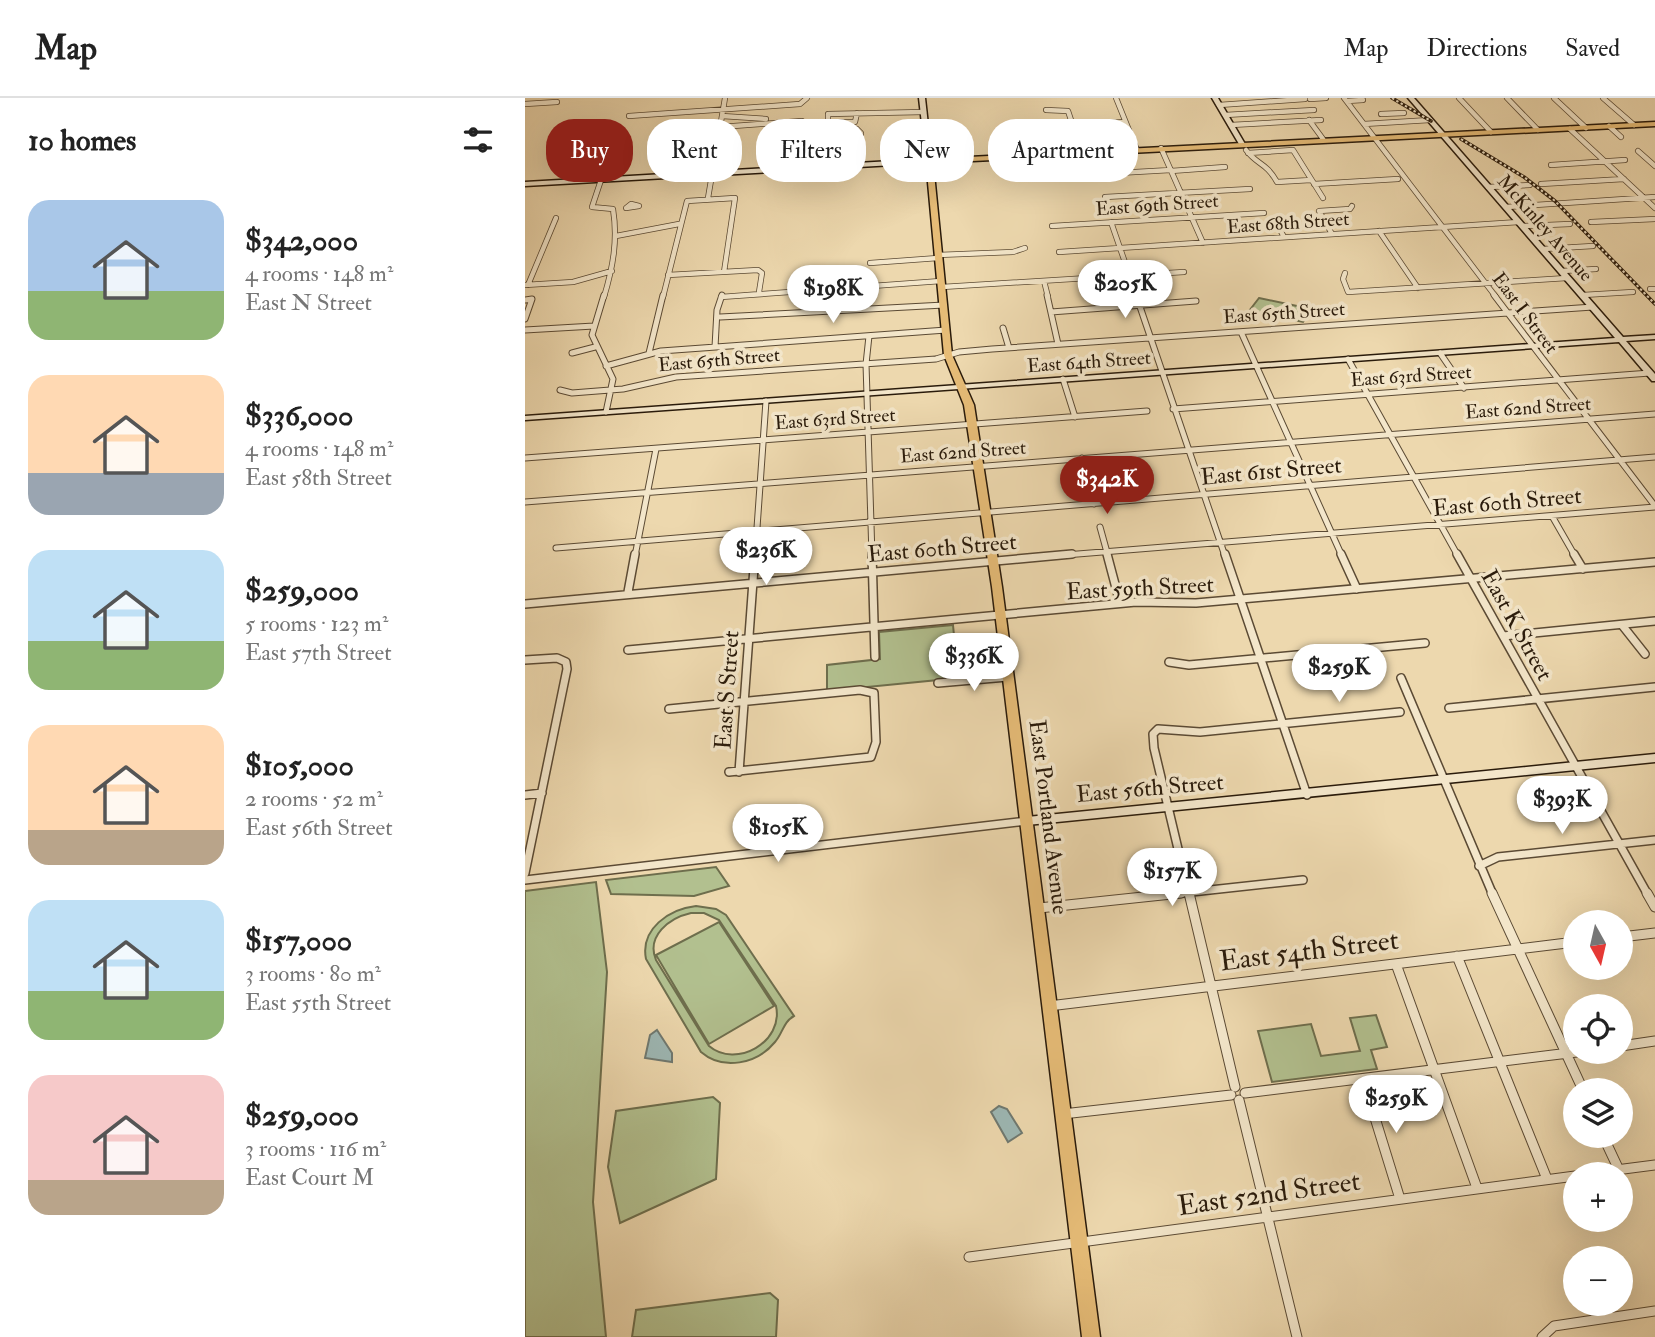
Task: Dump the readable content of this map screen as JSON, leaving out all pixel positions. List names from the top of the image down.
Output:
{
  "streets": {
    "main road": ["East Portland Avenue"],
    "street": [
      "East 69th Street",
      "East 68th Street",
      "McKinley Avenue",
      "East 65th Street",
      "East I Street",
      "East 64th Street",
      "East 63rd Street",
      "East 62nd Street",
      "East 61st Street",
      "East 60th Street",
      "East 59th Street",
      "East K Street",
      "East S Street",
      "East 56th Street",
      "East 54th Street",
      "East 52nd Street"
    ]
  },
  "crossings": [
    ["East 68th Street", "McKinley Avenue"],
    ["East 68th Street", "East I Street"],
    ["McKinley Avenue", "East 65th Street"],
    ["McKinley Avenue", "East 64th Street"],
    ["McKinley Avenue", "East 63rd Street"],
    ["East 65th Street", "East I Street"],
    ["East 65th Street", "East Portland Avenue"],
    ["East I Street", "East 64th Street"],
    ["East I Street", "East 63rd Street"],
    ["East I Street", "East 62nd Street"],
    ["East I Street", "East 61st Street"],
    ["East I Street", "East 60th Street"],
    ["East 64th Street", "East K Street"],
    ["East 64th Street", "East S Street"],
    ["East 64th Street", "East Portland Avenue"],
    ["East 63rd Street", "East K Street"],
    ["East 63rd Street", "East S Street"],
    ["East 63rd Street", "East Portland Avenue"],
    ["East 62nd Street", "East K Street"],
    ["East 62nd Street", "East S Street"],
    ["East 62nd Street", "East Portland Avenue"],
    ["East 61st Street", "East K Street"],
    ["East 61st Street", "East S Street"],
    ["East 61st Street", "East Portland Avenue"],
    ["East 60th Street", "East K Street"],
    ["East 60th Street", "East S Street"],
    ["East 60th Street", "East Portland Avenue"],
    ["East 59th Street", "East K Street"],
    ["East 59th Street", "East S Street"],
    ["East 59th Street", "East Portland Avenue"],
    ["East K Street", "East 56th Street"],
    ["East 56th Street", "East Portland Avenue"],
    ["East Portland Avenue", "East 54th Street"],
    ["East Portland Avenue", "East 52nd Street"]
  ],
  "north": "bottom",
  "page": {
    "header": "Map",
    "nav": ["Map", "Directions", "Saved"],
    "heading": "10 homes",
    "chip": [
      "Buy",
      "Rent",
      "Filters",
      "New",
      "Apartment"
    ],
    "list": [
      {
        "name": "$342,000",
        "note": "4 rooms · 148 m² · East N Street"
      },
      {
        "name": "$336,000",
        "note": "4 rooms · 148 m² · East 58th Street"
      },
      {
        "name": "$259,000",
        "note": "5 rooms · 123 m² · East 57th Street"
      },
      {
        "name": "$105,000",
        "note": "2 rooms · 52 m² · East 56th Street"
      },
      {
        "name": "$157,000",
        "note": "3 rooms · 80 m² · East 55th Street"
      },
      {
        "name": "$259,000",
        "note": "3 rooms · 116 m² · East Court M"
      }
    ],
    "price": [
      "$205K",
      "$198K",
      "$342K",
      "$236K",
      "$336K",
      "$259K",
      "$393K",
      "$105K",
      "$157K",
      "$259K"
    ],
    "map_buttons": ["+", "−"]
  }
}
